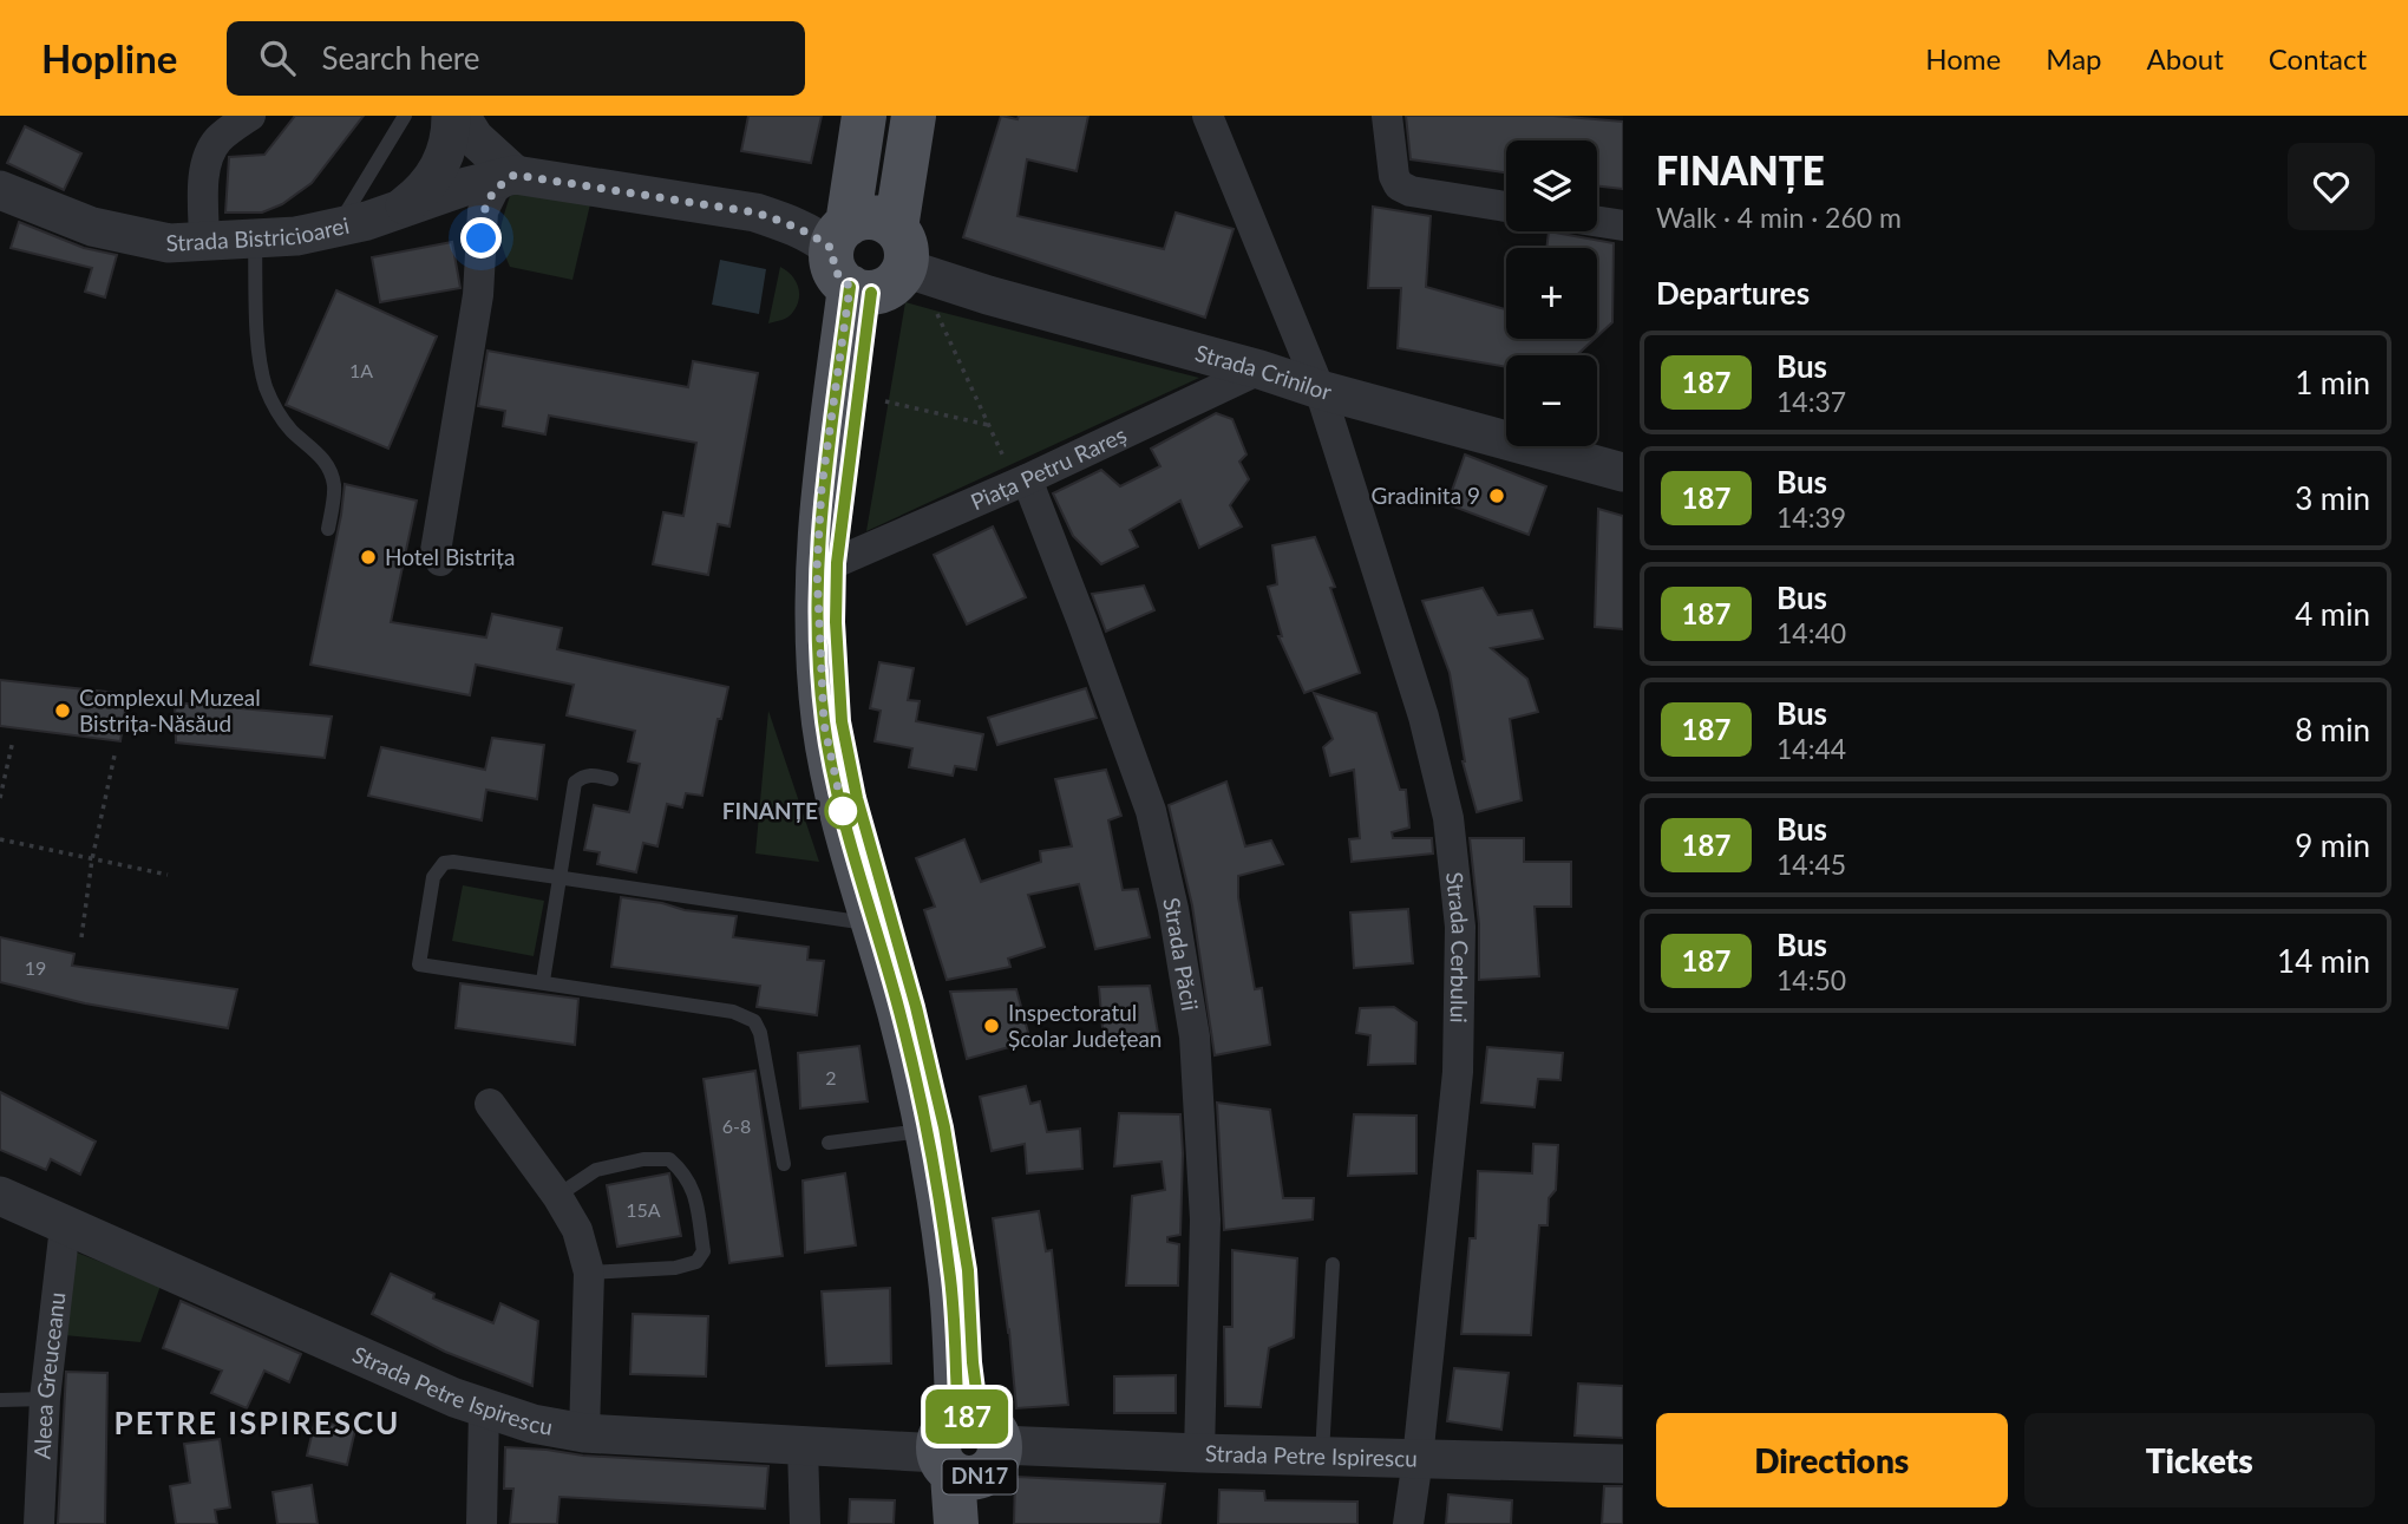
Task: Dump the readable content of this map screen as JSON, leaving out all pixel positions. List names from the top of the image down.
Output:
{
  "streets": {
    "main road": ["DN17"],
    "street": [
      "Strada Bistricioarei",
      "Strada Crinilor",
      "Piața Petru Rareș",
      "Strada Cerbului",
      "Strada Păcii",
      "Aleea Greuceanu",
      "Strada Petre Ispirescu"
    ]
  },
  "crossings": [
    ["Strada Bistricioarei", "Strada Crinilor"],
    ["Strada Bistricioarei", "DN17"],
    ["Strada Crinilor", "Piața Petru Rareș"],
    ["Strada Crinilor", "Strada Cerbului"],
    ["Strada Crinilor", "DN17"],
    ["Piața Petru Rareș", "Strada Păcii"],
    ["Piața Petru Rareș", "DN17"],
    ["Strada Cerbului", "Strada Petre Ispirescu"],
    ["Strada Păcii", "Strada Petre Ispirescu"],
    ["Aleea Greuceanu", "Strada Petre Ispirescu"],
    ["Strada Petre Ispirescu", "DN17"]
  ],
  "districts": ["PETRE ISPIRESCU"],
  "places": [
    "Gradinita 9",
    "Hotel Bistrița",
    "Complexul Muzeal Bistrița-Năsăud",
    "FINANȚE",
    "Inspectoratul Școlar Județean"
  ],
  "lines": ["bus line 187"],
  "house_numbers": [
    "1A",
    "19",
    "2",
    "6-8",
    "15A"
  ],
  "page": {
    "header": "Hopline",
    "search": "Search here",
    "nav": [
      "Home",
      "Map",
      "About",
      "Contact"
    ],
    "on_map": "187",
    "heading": [
      ["FINANȚE", "Walk · 4 min · 260 m"],
      "Departures"
    ],
    "map_buttons": ["+", "−"],
    "list": [
      {
        "mark": "187",
        "name": "Bus",
        "note": "14:37",
        "value": "1 min"
      },
      {
        "mark": "187",
        "name": "Bus",
        "note": "14:39",
        "value": "3 min"
      },
      {
        "mark": "187",
        "name": "Bus",
        "note": "14:40",
        "value": "4 min"
      },
      {
        "mark": "187",
        "name": "Bus",
        "note": "14:44",
        "value": "8 min"
      },
      {
        "mark": "187",
        "name": "Bus",
        "note": "14:45",
        "value": "9 min"
      },
      {
        "mark": "187",
        "name": "Bus",
        "note": "14:50",
        "value": "14 min"
      }
    ],
    "buttons": ["Directions", "Tickets"]
  }
}
